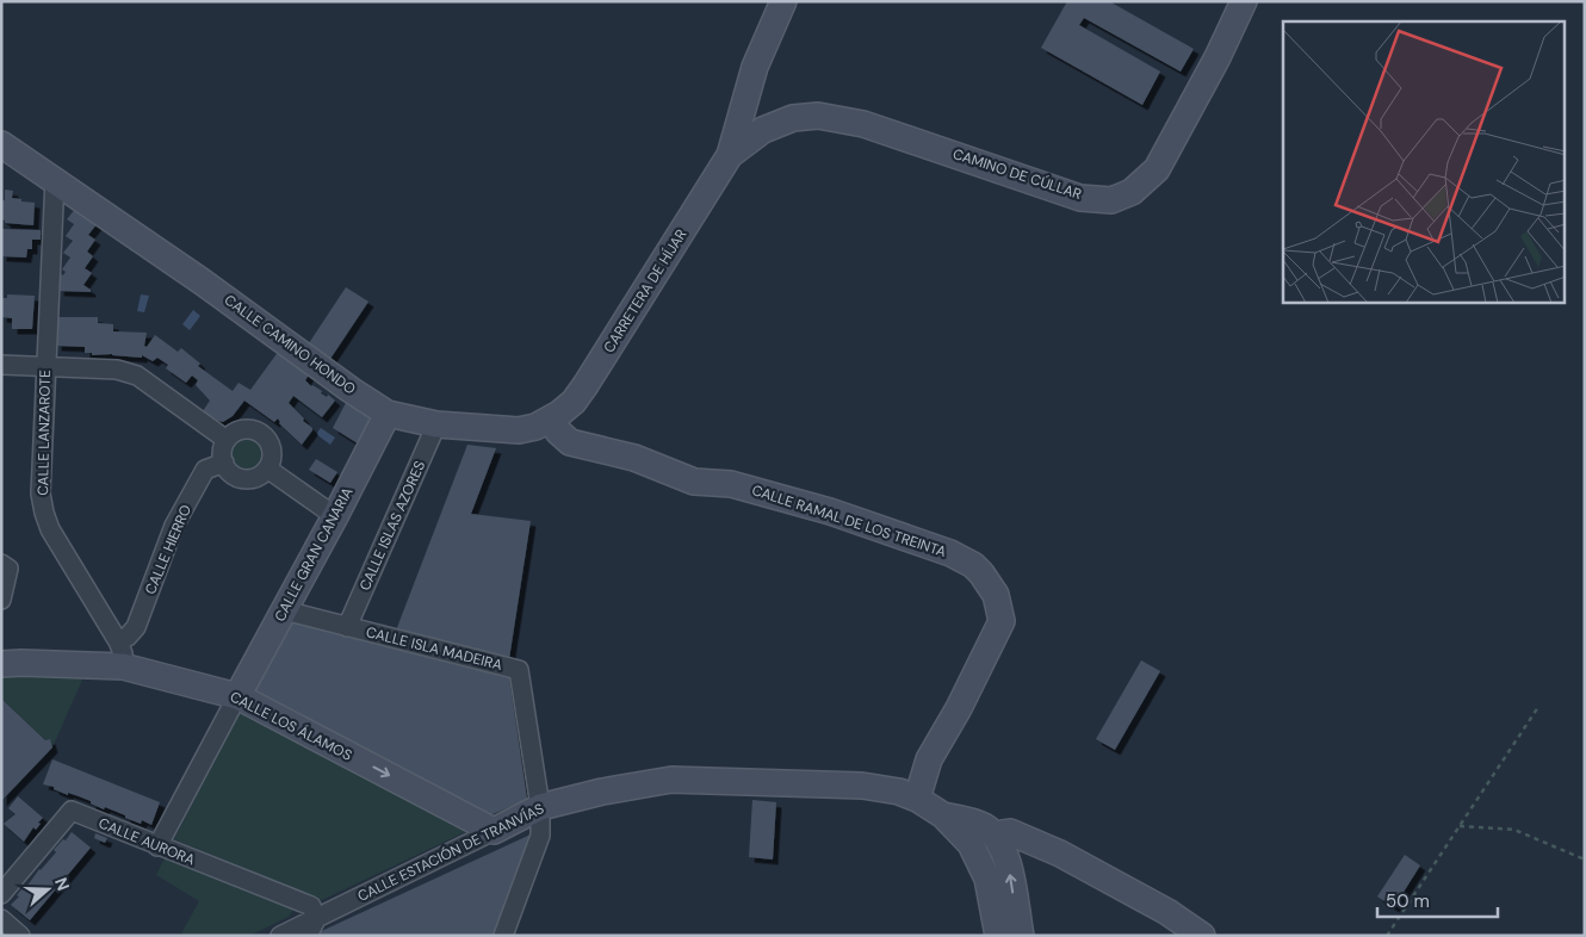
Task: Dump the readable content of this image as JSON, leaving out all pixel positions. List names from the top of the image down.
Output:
{
  "streets": {
    "street": [
      "CAMINO DE CÚLLAR",
      "CARRETERA DE HÍJAR",
      "CALLE CAMINO HONDO",
      "CALLE LANZAROTE",
      "CALLE RAMAL DE LOS TREINTA",
      "CALLE ISLAS AZORES",
      "CALLE HIERRO",
      "CALLE GRAN CANARIA",
      "CALLE ISLA MADEIRA",
      "CALLE LOS ÁLAMOS",
      "CALLE AURORA",
      "CALLE ESTACIÓN DE TRANVÍAS"
    ]
  },
  "crossings": [
    ["CAMINO DE CÚLLAR", "CARRETERA DE HÍJAR"],
    ["CARRETERA DE HÍJAR", "CALLE CAMINO HONDO"],
    ["CARRETERA DE HÍJAR", "CALLE RAMAL DE LOS TREINTA"],
    ["CALLE CAMINO HONDO", "CALLE LANZAROTE"],
    ["CALLE CAMINO HONDO", "CALLE RAMAL DE LOS TREINTA"],
    ["CALLE CAMINO HONDO", "CALLE ISLAS AZORES"],
    ["CALLE CAMINO HONDO", "CALLE GRAN CANARIA"],
    ["CALLE LANZAROTE", "CALLE HIERRO"],
    ["CALLE LANZAROTE", "CALLE LOS ÁLAMOS"],
    ["CALLE RAMAL DE LOS TREINTA", "CALLE ESTACIÓN DE TRANVÍAS"],
    ["CALLE ISLAS AZORES", "CALLE ISLA MADEIRA"],
    ["CALLE HIERRO", "CALLE LOS ÁLAMOS"],
    ["CALLE GRAN CANARIA", "CALLE ISLA MADEIRA"],
    ["CALLE GRAN CANARIA", "CALLE LOS ÁLAMOS"],
    ["CALLE ISLA MADEIRA", "CALLE ESTACIÓN DE TRANVÍAS"],
    ["CALLE LOS ÁLAMOS", "CALLE ESTACIÓN DE TRANVÍAS"],
    ["CALLE AURORA", "CALLE ESTACIÓN DE TRANVÍAS"]
  ],
  "one_way": ["CALLE LOS ÁLAMOS"],
  "scale_bar": "50 m",
  "north": "right"
}
